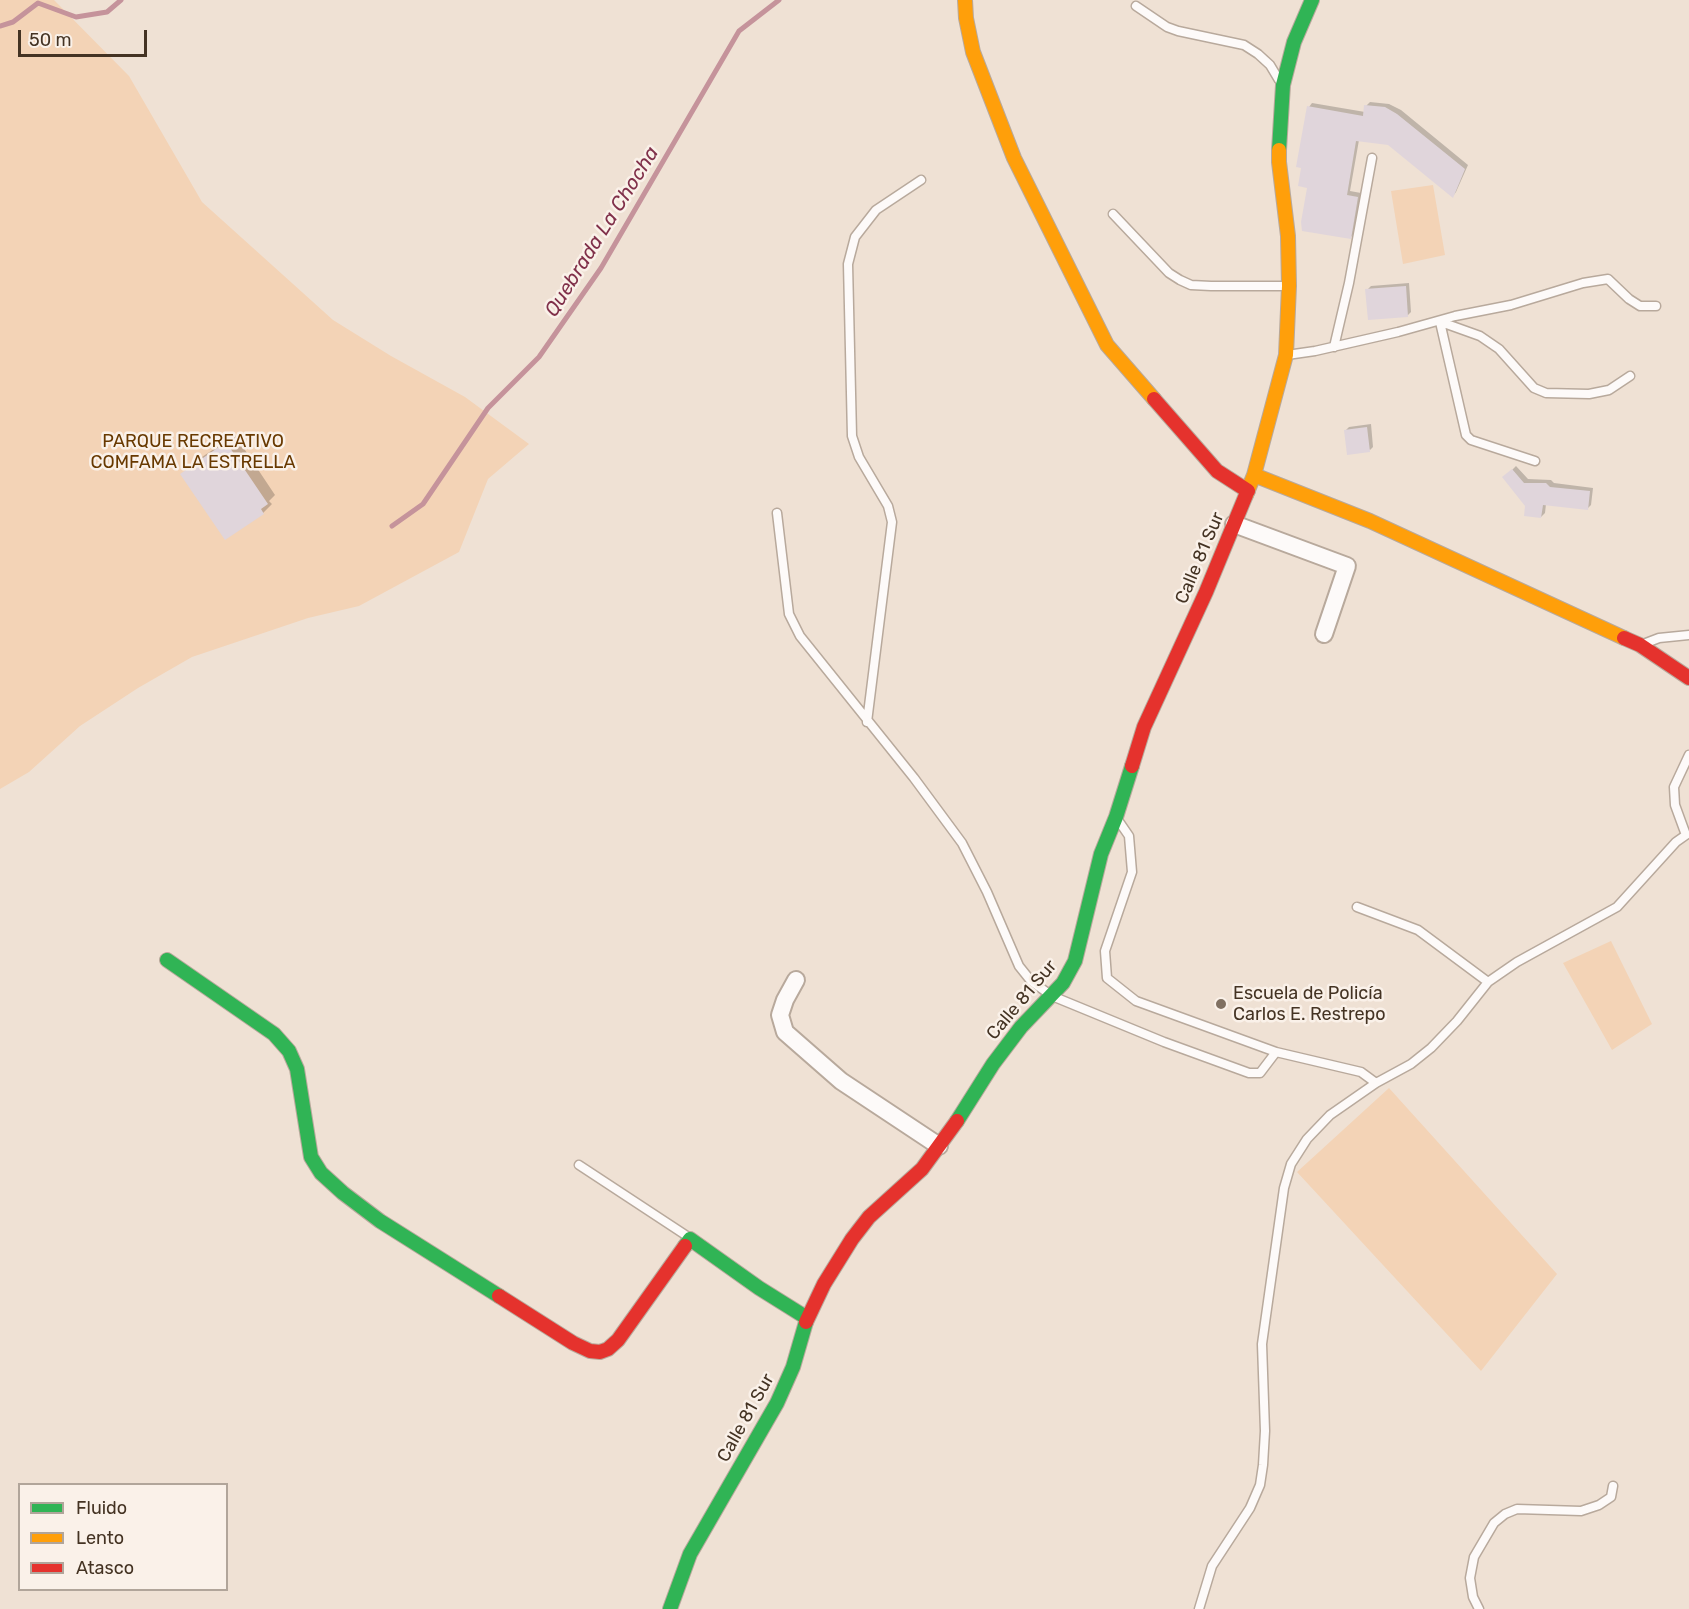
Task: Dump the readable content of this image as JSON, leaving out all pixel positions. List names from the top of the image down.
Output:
{
  "streets": {
    "street": ["Calle 81 Sur"]
  },
  "water": ["Quebrada La Chocha"],
  "parks": ["PARQUE RECREATIVO COMFAMA LA ESTRELLA"],
  "places": ["Escuela de Policía Carlos E. Restrepo"],
  "legend": ["Fluido", "Lento", "Atasco"],
  "scale_bar": "50 m"
}
